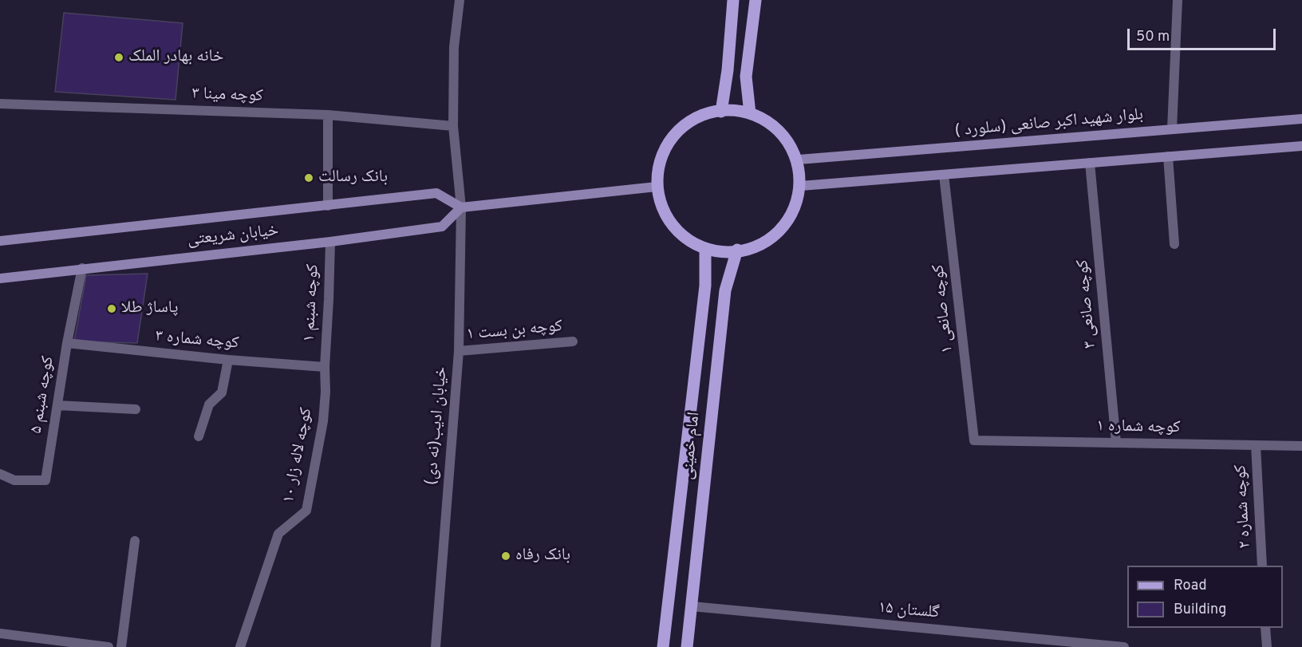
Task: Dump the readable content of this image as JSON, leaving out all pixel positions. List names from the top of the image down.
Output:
{
  "streets": {
    "main road": ["بلوار شهید اکبر صانعی (سلورد )", "خیابان شریعتی", "امام خمینی"],
    "street": [
      "کوچه مینا ۳",
      "کوچه شبنم ۱",
      "کوچه صانعی ۳",
      "کوچه صانعی ۱",
      "کوچه بن بست ۱",
      "کوچه شماره ۳",
      "کوچه شبنم ۵",
      "خیابان ادیب(نه دی)",
      "کوچه شماره ۱",
      "کوچه لاله زار ۱۰",
      "کوچه شماره ۲",
      "گلستان ۱۵"
    ]
  },
  "crossings": [
    ["کوچه مینا ۳", "خیابان ادیب(نه دی)"],
    ["بلوار شهید اکبر صانعی (سلورد )", "امام خمینی"],
    ["خیابان شریعتی", "کوچه شبنم ۱"],
    ["خیابان شریعتی", "کوچه شبنم ۵"],
    ["خیابان شریعتی", "خیابان ادیب(نه دی)"],
    ["کوچه شبنم ۱", "کوچه شماره ۳"],
    ["کوچه شبنم ۱", "کوچه لاله زار ۱۰"],
    ["کوچه صانعی ۳", "کوچه شماره ۱"],
    ["کوچه صانعی ۱", "کوچه شماره ۱"],
    ["کوچه بن بست ۱", "خیابان ادیب(نه دی)"],
    ["کوچه شماره ۳", "کوچه شبنم ۵"],
    ["کوچه شماره ۳", "کوچه لاله زار ۱۰"],
    ["کوچه شماره ۱", "کوچه شماره ۲"],
    ["امام خمینی", "گلستان ۱۵"]
  ],
  "places": [
    "خانه بهادر الملک",
    "بانک رسالت",
    "پاساژ طلا",
    "بانک رفاه"
  ],
  "legend": ["Road", "Building"],
  "scale_bar": "50 m"
}
